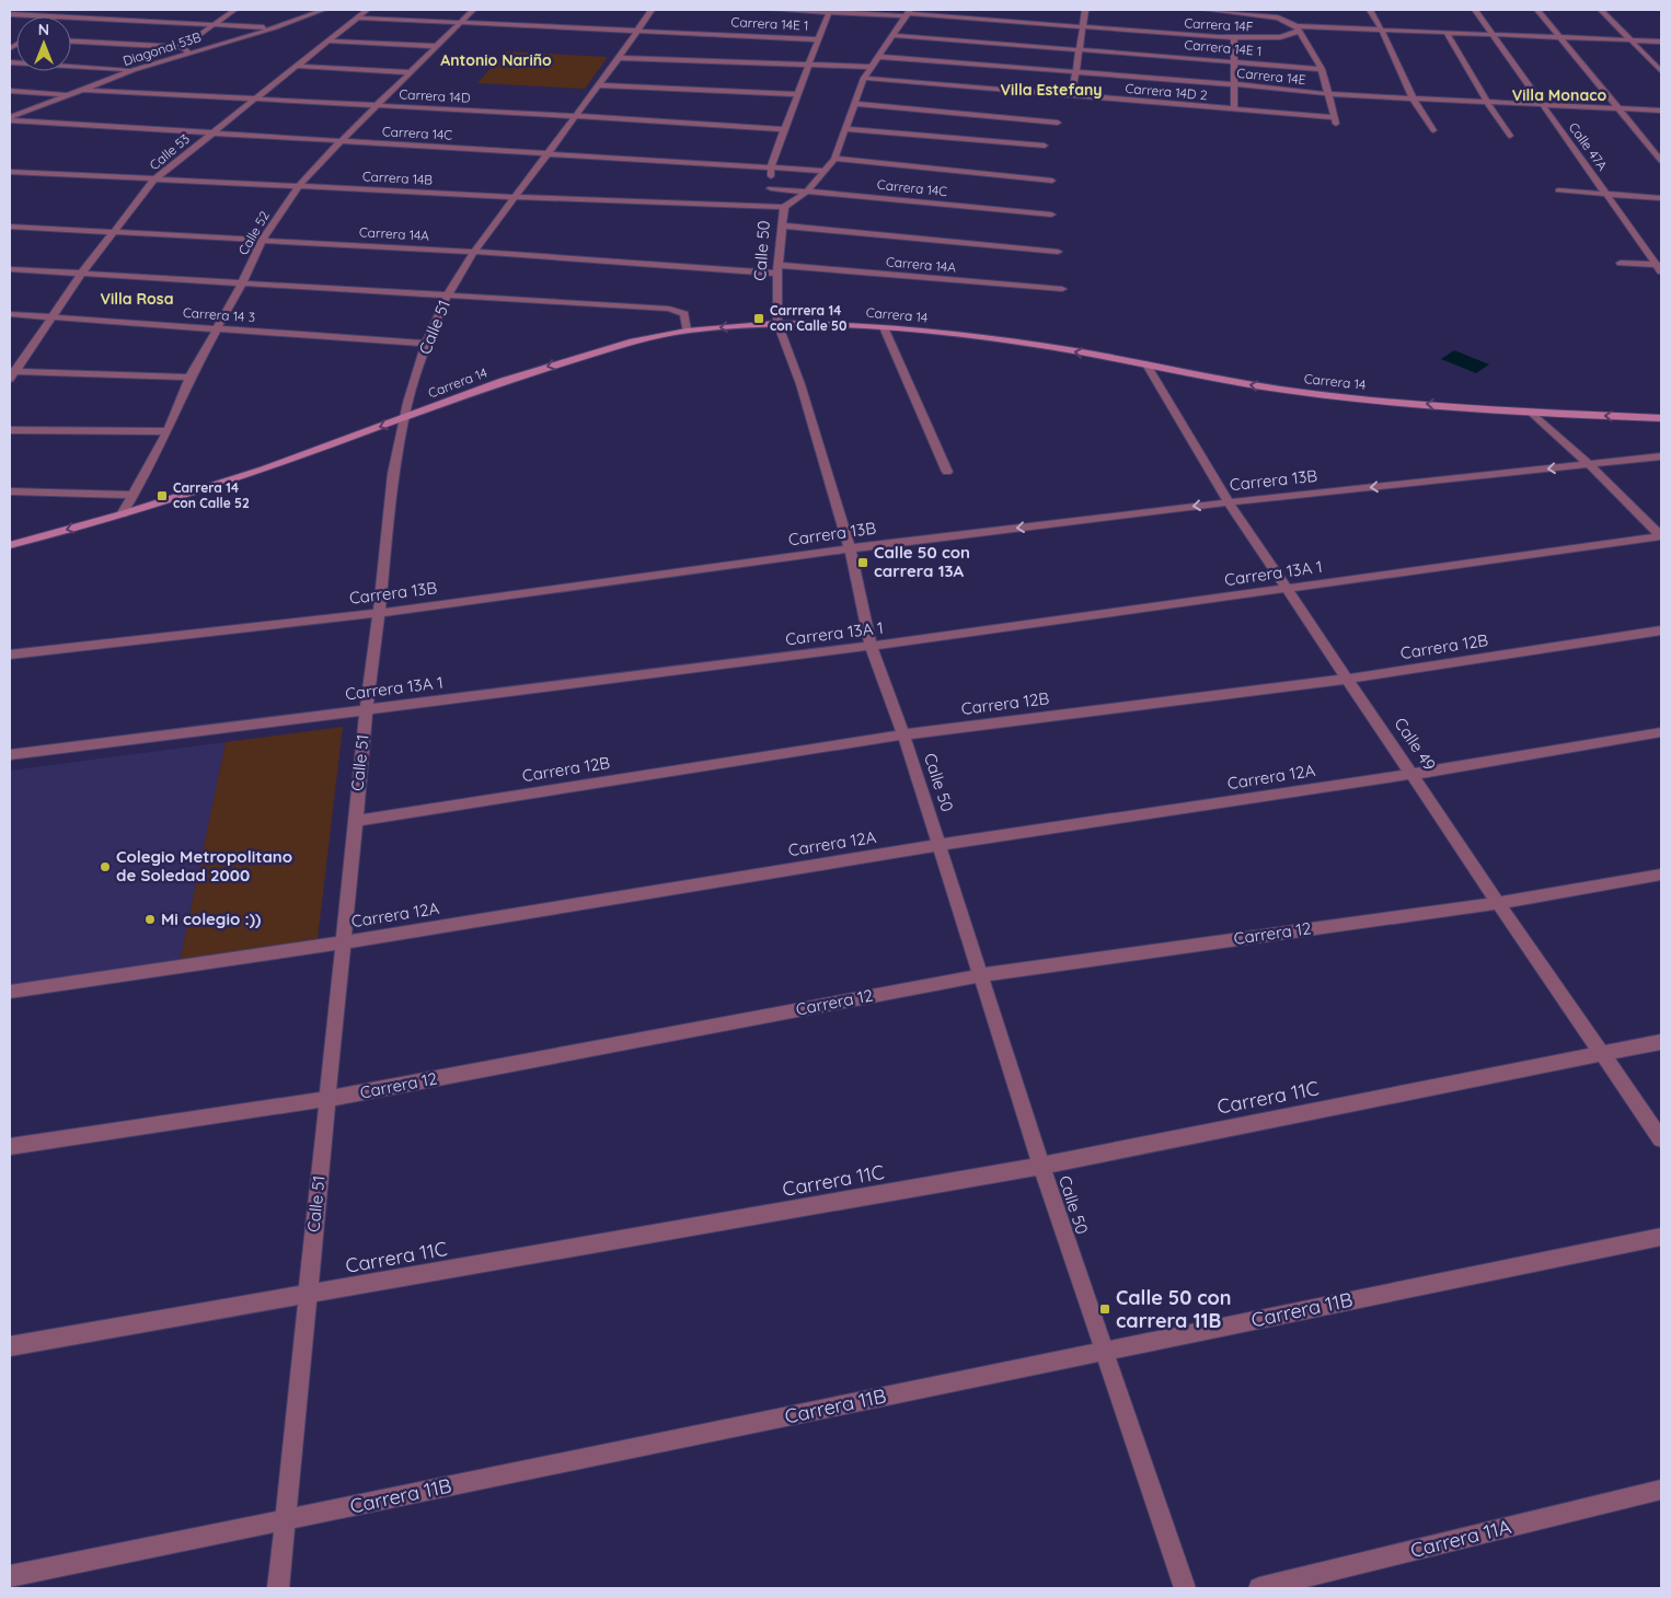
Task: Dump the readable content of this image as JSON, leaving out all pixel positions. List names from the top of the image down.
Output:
{
  "streets": {
    "main road": ["Carrera 14"],
    "street": [
      "Carrera 14E 1",
      "Carrera 14F",
      "Diagonal 53B",
      "Carrera 14E",
      "Carrera 14D 2",
      "Carrera 14D",
      "Carrera 14C",
      "Calle 47A",
      "Calle 53",
      "Carrera 14B",
      "Calle 52",
      "Carrera 14A",
      "Calle 50",
      "Carrera 14 3",
      "Calle 51",
      "Carrera 13B",
      "Carrera 13A 1",
      "Carrera 12B",
      "Calle 49",
      "Carrera 12A",
      "Carrera 12",
      "Carrera 11C",
      "Carrera 11B",
      "Carrera 11A"
    ]
  },
  "crossings": [
    ["Carrera 14E 1", "Calle 53"],
    ["Carrera 14E 1", "Calle 52"],
    ["Carrera 14E 1", "Calle 50"],
    ["Carrera 14E 1", "Calle 51"],
    ["Carrera 14F", "Calle 50"],
    ["Diagonal 53B", "Carrera 14D"],
    ["Diagonal 53B", "Carrera 14C"],
    ["Carrera 14E", "Carrera 14D 2"],
    ["Carrera 14E", "Calle 47A"],
    ["Carrera 14E", "Calle 50"],
    ["Carrera 14D 2", "Calle 50"],
    ["Carrera 14D", "Calle 53"],
    ["Carrera 14D", "Calle 52"],
    ["Carrera 14D", "Calle 51"],
    ["Carrera 14C", "Calle 53"],
    ["Carrera 14C", "Calle 52"],
    ["Carrera 14C", "Calle 50"],
    ["Carrera 14C", "Calle 51"],
    ["Calle 53", "Carrera 14B"],
    ["Calle 53", "Carrera 14A"],
    ["Calle 53", "Carrera 14 3"],
    ["Carrera 14B", "Calle 52"],
    ["Carrera 14B", "Calle 50"],
    ["Carrera 14B", "Calle 51"],
    ["Calle 52", "Carrera 14A"],
    ["Calle 52", "Carrera 14 3"],
    ["Calle 52", "Carrera 14"],
    ["Carrera 14A", "Calle 50"],
    ["Carrera 14A", "Calle 51"],
    ["Calle 50", "Carrera 14"],
    ["Calle 50", "Carrera 13B"],
    ["Calle 50", "Carrera 13A 1"],
    ["Calle 50", "Carrera 12B"],
    ["Calle 50", "Carrera 12A"],
    ["Calle 50", "Carrera 12"],
    ["Calle 50", "Carrera 11C"],
    ["Calle 50", "Carrera 11B"],
    ["Carrera 14 3", "Calle 51"],
    ["Carrera 14", "Calle 51"],
    ["Carrera 14", "Calle 49"],
    ["Calle 51", "Carrera 13B"],
    ["Calle 51", "Carrera 13A 1"],
    ["Calle 51", "Carrera 12B"],
    ["Calle 51", "Carrera 12A"],
    ["Calle 51", "Carrera 12"],
    ["Calle 51", "Carrera 11C"],
    ["Calle 51", "Carrera 11B"],
    ["Carrera 13B", "Calle 49"],
    ["Carrera 13A 1", "Calle 49"],
    ["Carrera 12B", "Calle 49"],
    ["Calle 49", "Carrera 12A"],
    ["Calle 49", "Carrera 12"],
    ["Calle 49", "Carrera 11C"]
  ],
  "one_way": ["Carrera 14", "Carrera 13B"],
  "districts": [
    "Antonio Nariño",
    "Villa Estefany",
    "Villa Monaco",
    "Villa Rosa"
  ],
  "places": {
    "transit": [
      "Carrrera 14 con Calle 50",
      "Carrera 14 con Calle 52",
      "Calle 50 con carrera 13A",
      "Calle 50 con carrera 11B"
    ],
    "other": ["Colegio Metropolitano de Soledad 2000", "Mi colegio :))"]
  },
  "north": "top"
}
